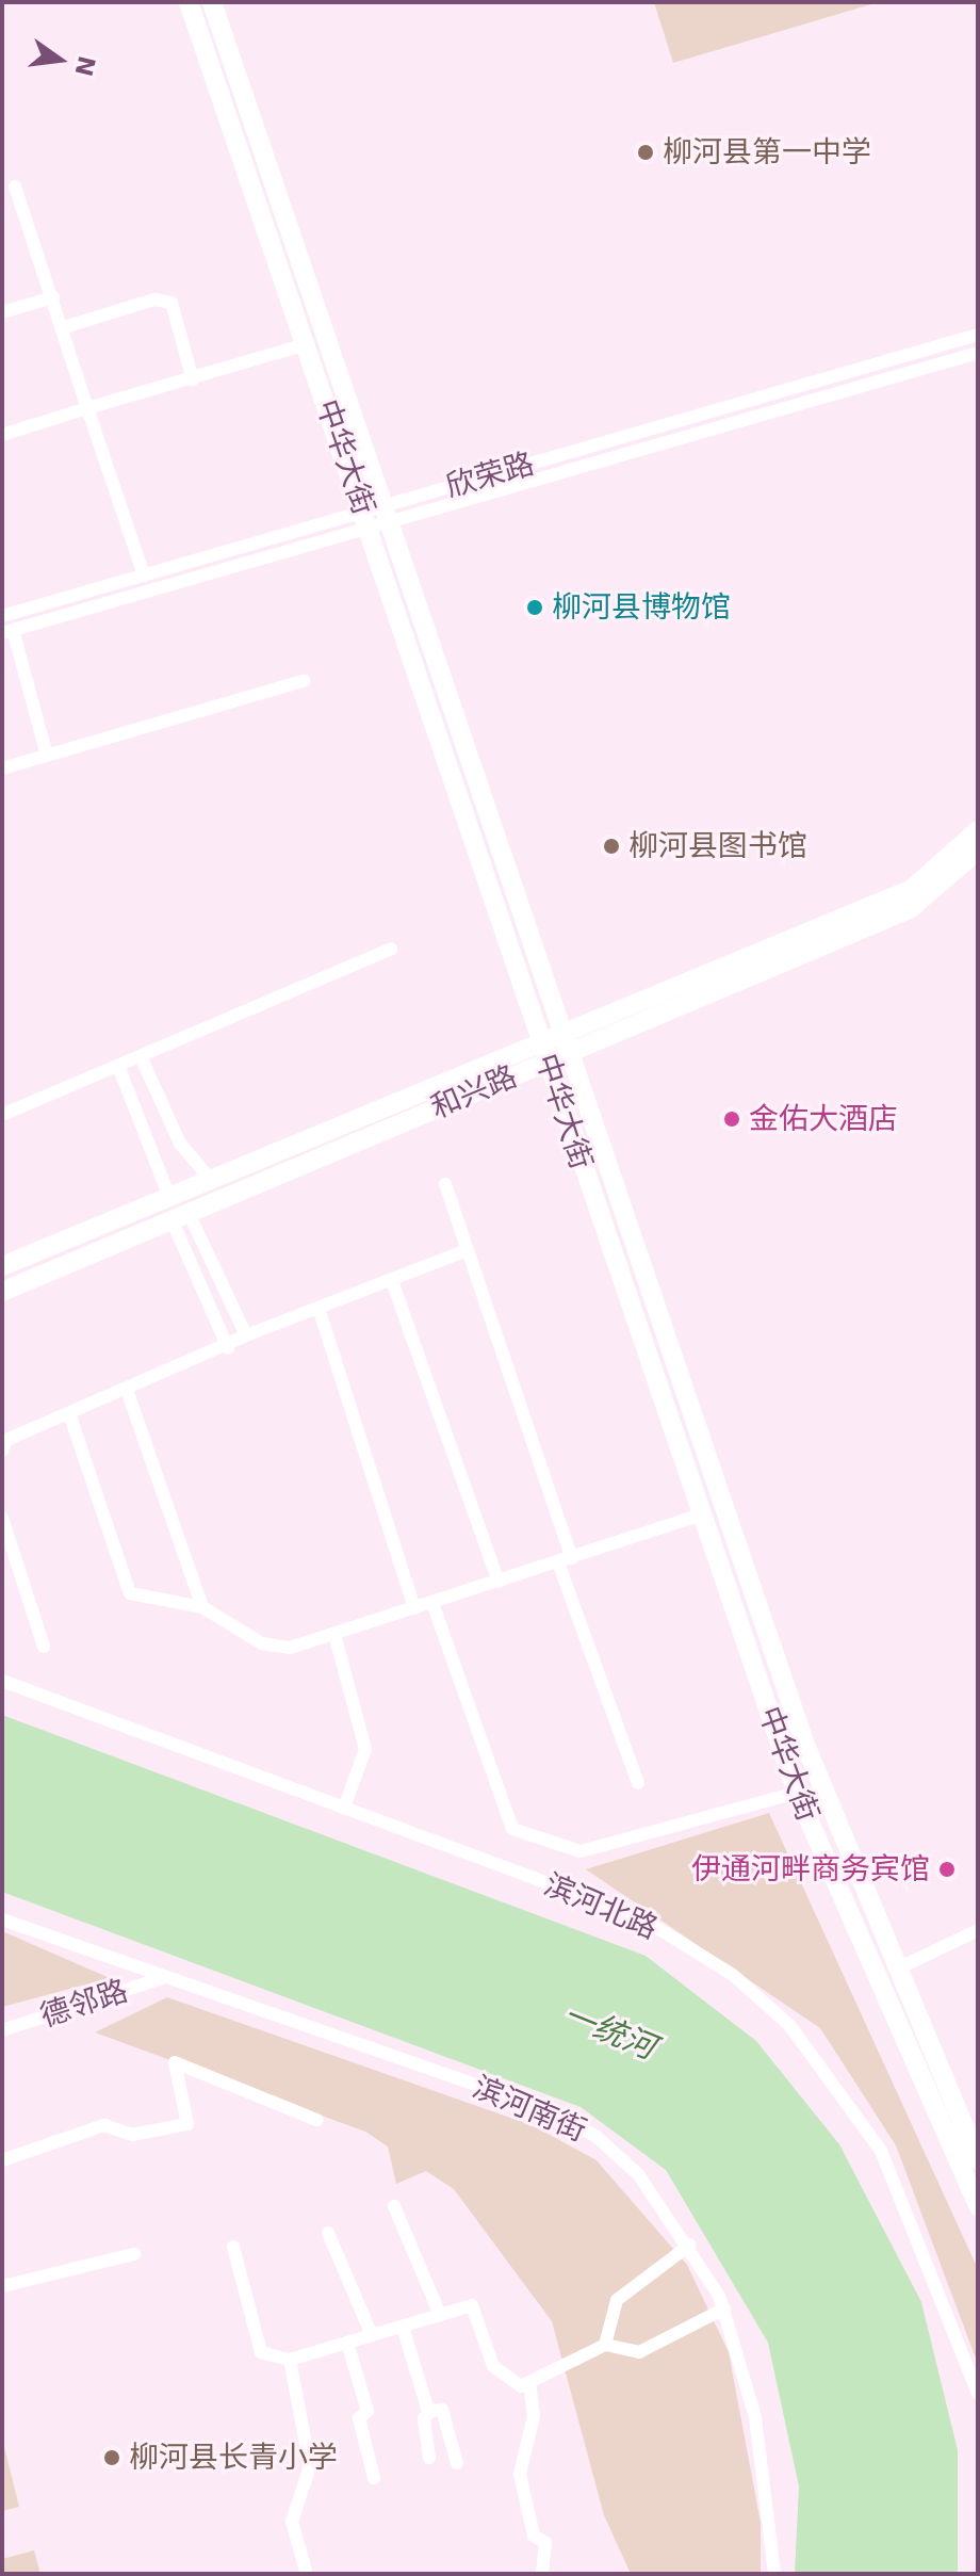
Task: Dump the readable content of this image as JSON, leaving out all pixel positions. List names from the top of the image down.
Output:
{
  "streets": {
    "main road": ["中华大街", "和兴路"],
    "street": [
      "欣荣路",
      "滨河北路",
      "德邻路",
      "滨河南街"
    ]
  },
  "crossings": [
    ["中华大街", "欣荣路"],
    ["中华大街", "和兴路"],
    ["德邻路", "滨河南街"]
  ],
  "water": ["一统河"],
  "places": [
    "柳河县第一中学",
    "柳河县博物馆",
    "柳河县图书馆",
    "金佑大酒店",
    "伊通河畔商务宾馆",
    "柳河县长青小学"
  ],
  "north": "right"
}
